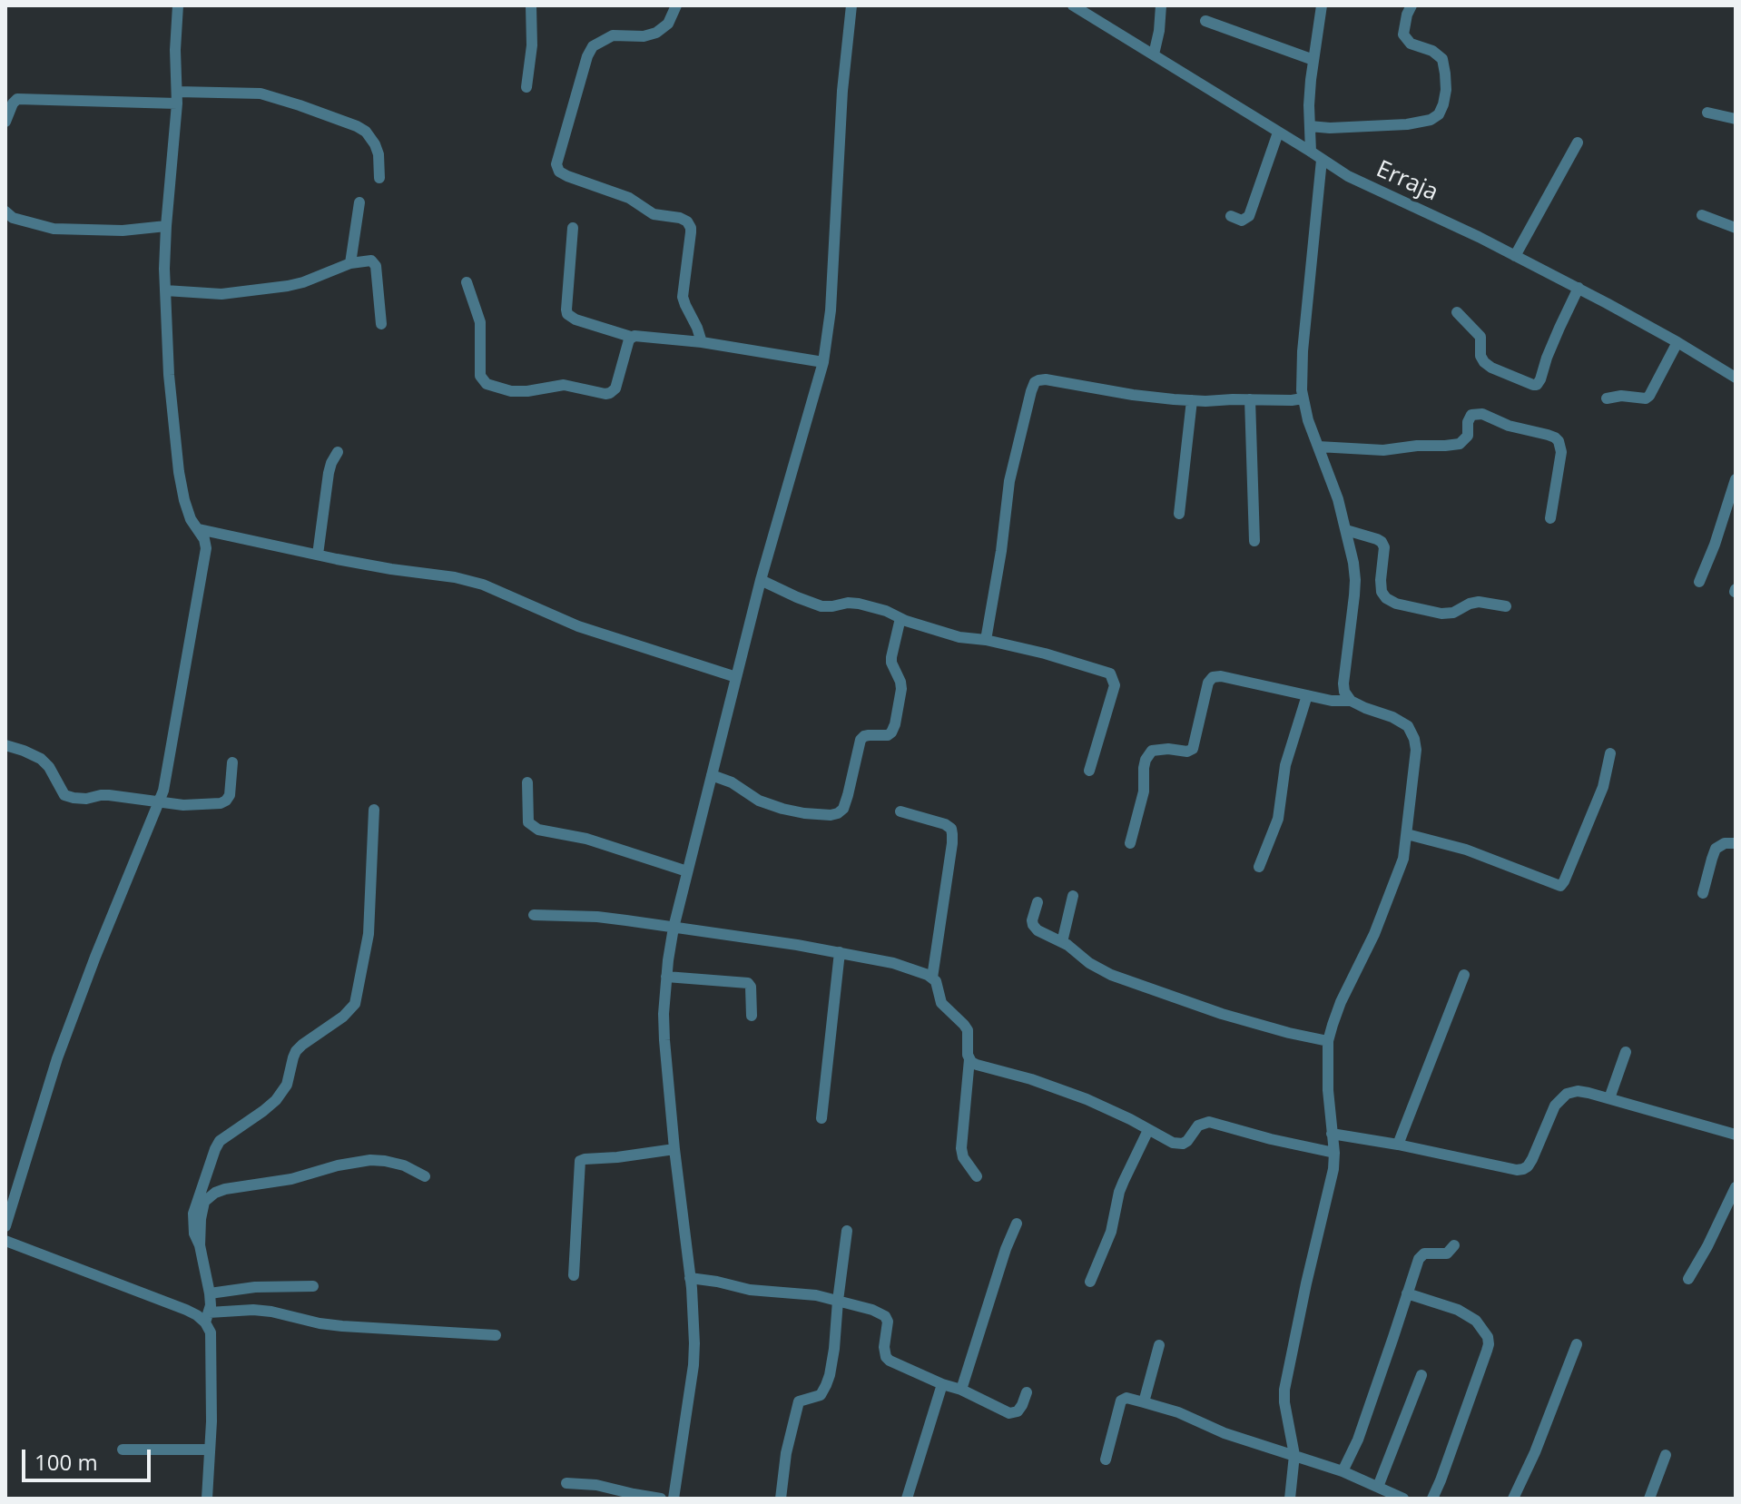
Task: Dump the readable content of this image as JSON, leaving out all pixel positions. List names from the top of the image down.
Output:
{
  "streets": {
    "street": ["Erraja"]
  },
  "scale_bar": "100 m"
}
